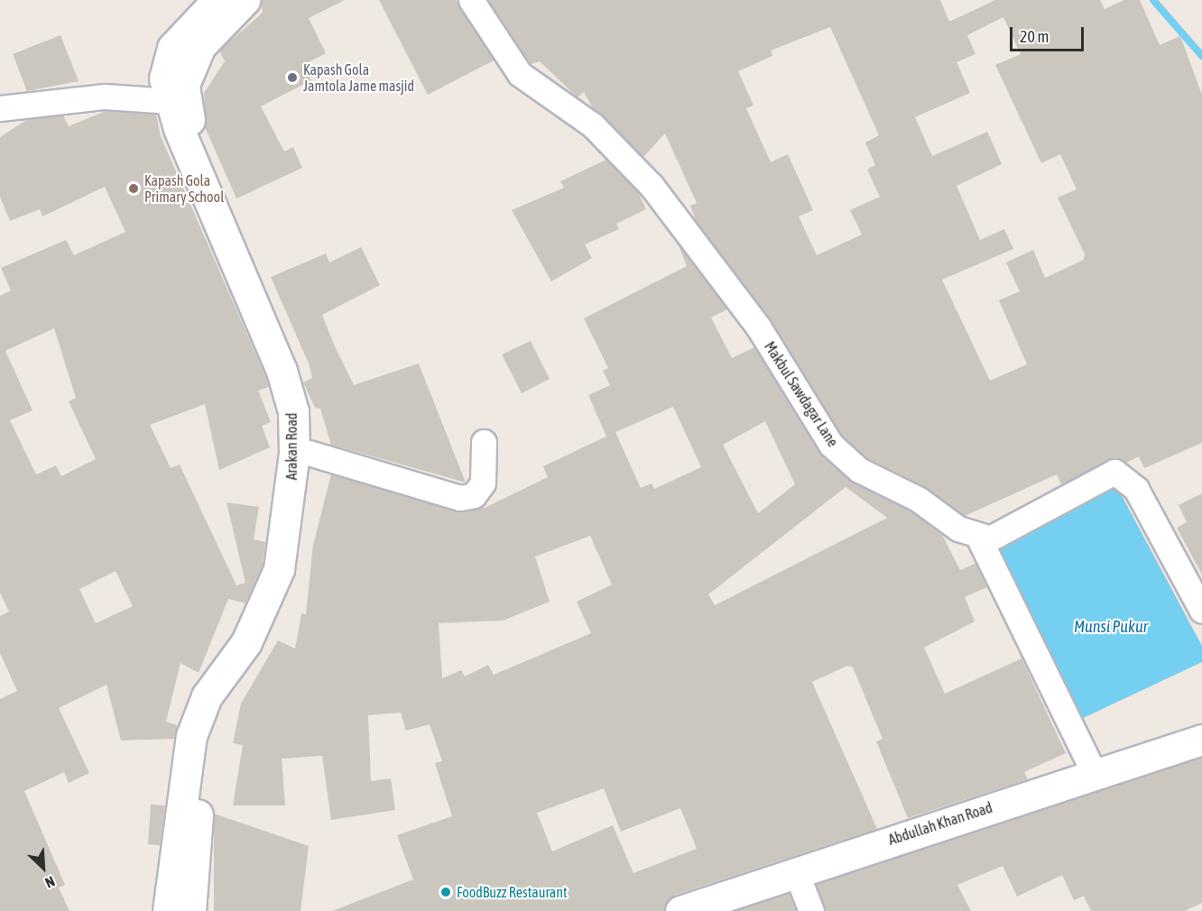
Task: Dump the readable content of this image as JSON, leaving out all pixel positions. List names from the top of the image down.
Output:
{
  "streets": {
    "main road": ["Arakan Road", "Abdullah Khan Road"],
    "street": ["Makbul Sawdagar Lane"]
  },
  "water": ["Munsi Pukur"],
  "places": ["Kapash Gola Jamtola Jame masjid", "Kapash Gola Primary School", "FoodBuzz Restaurant"],
  "scale_bar": "20 m",
  "north": "bottom right"
}
